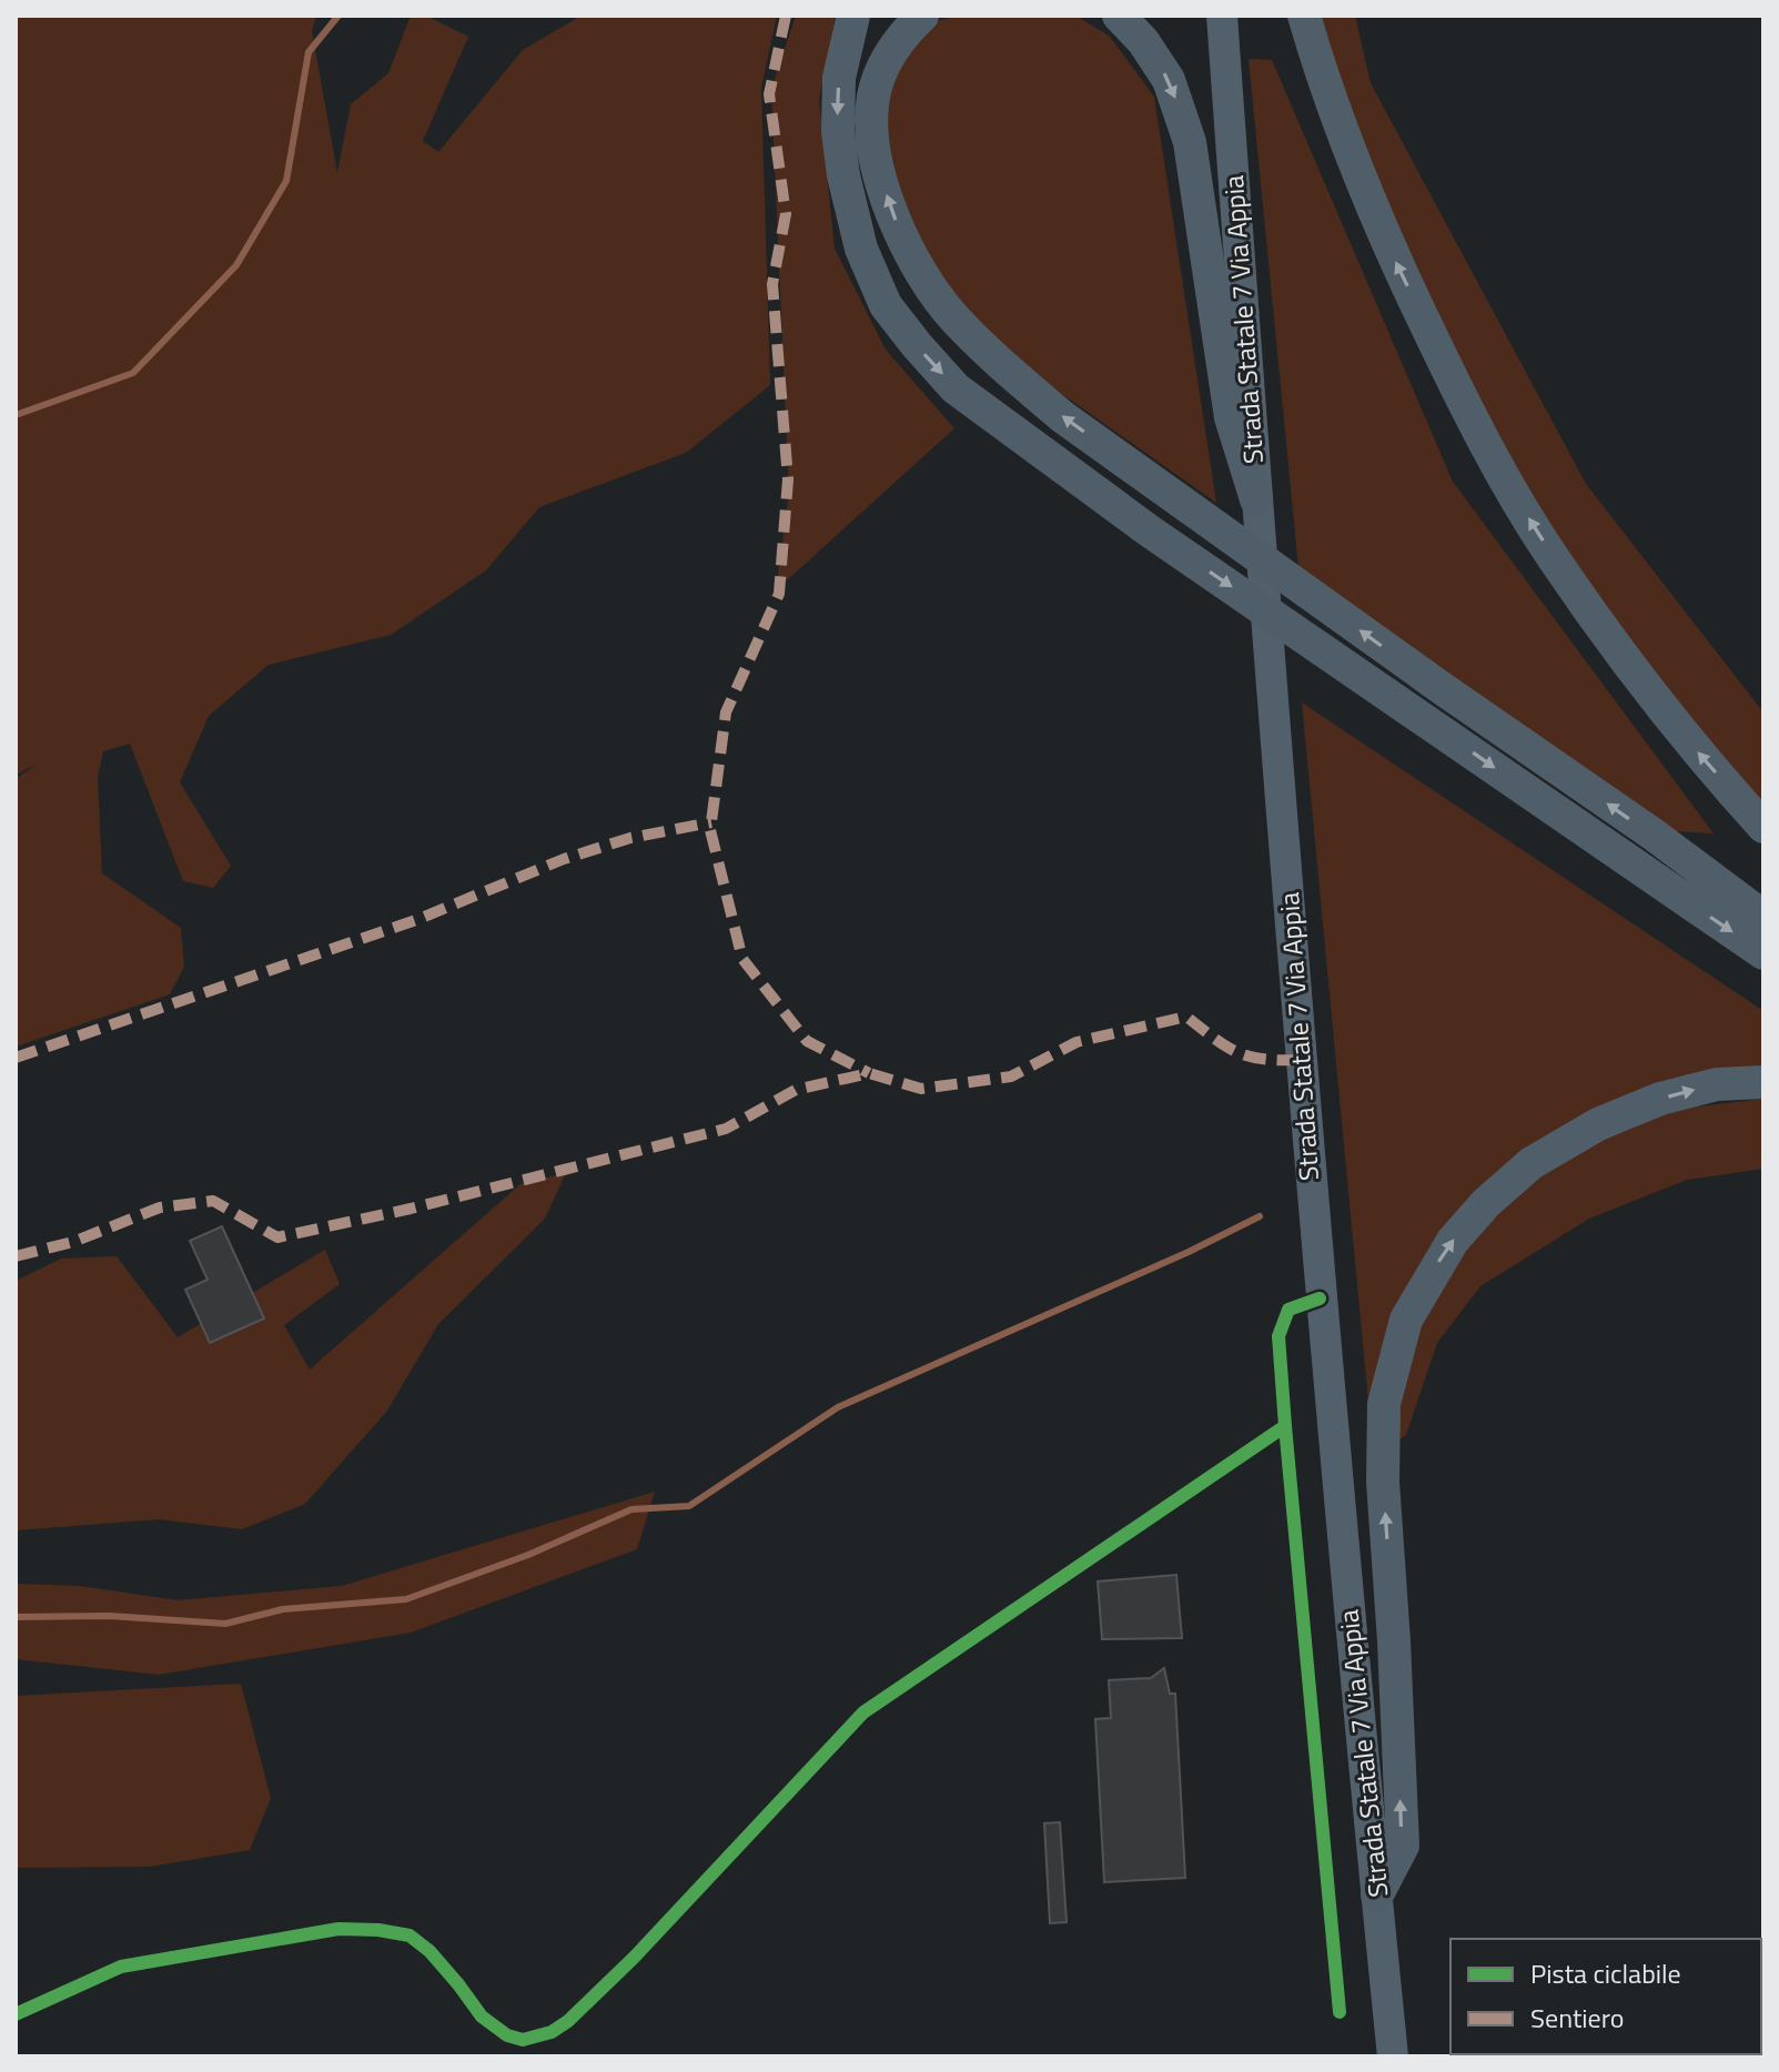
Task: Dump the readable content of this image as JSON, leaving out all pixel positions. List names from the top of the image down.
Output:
{
  "streets": {
    "highway": ["Strada Statale 7 Via Appia"]
  },
  "legend": ["Pista ciclabile", "Sentiero"]
}
